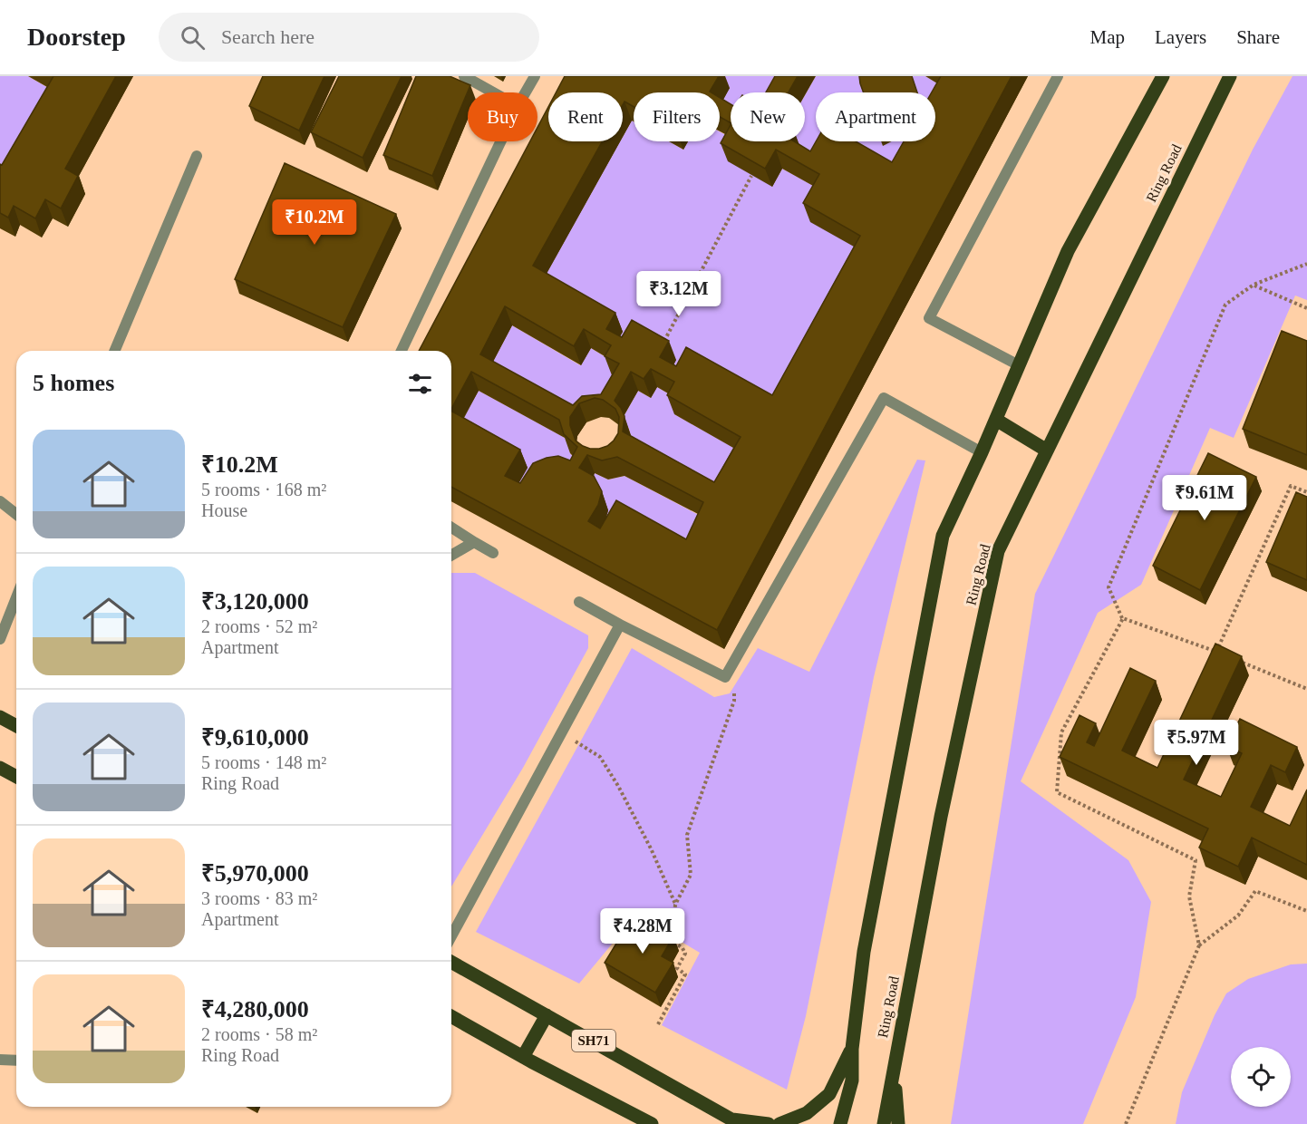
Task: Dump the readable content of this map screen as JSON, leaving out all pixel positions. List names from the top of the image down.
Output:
{
  "streets": {
    "main road": ["Ring Road", "SH71"]
  },
  "page": {
    "header": "Doorstep",
    "search": "Search here",
    "nav": ["Map", "Layers", "Share"],
    "chip": [
      "Buy",
      "Rent",
      "Filters",
      "New",
      "Apartment"
    ],
    "price": [
      "₹10.2M",
      "₹3.12M",
      "₹9.61M",
      "₹5.97M",
      "₹4.28M"
    ],
    "heading": "5 homes",
    "list": [
      {
        "name": "₹10.2M",
        "note": "5 rooms · 168 m² · House"
      },
      {
        "name": "₹3,120,000",
        "note": "2 rooms · 52 m² · Apartment"
      },
      {
        "name": "₹9,610,000",
        "note": "5 rooms · 148 m² · Ring Road"
      },
      {
        "name": "₹5,970,000",
        "note": "3 rooms · 83 m² · Apartment"
      },
      {
        "name": "₹4,280,000",
        "note": "2 rooms · 58 m² · Ring Road"
      }
    ]
  }
}
